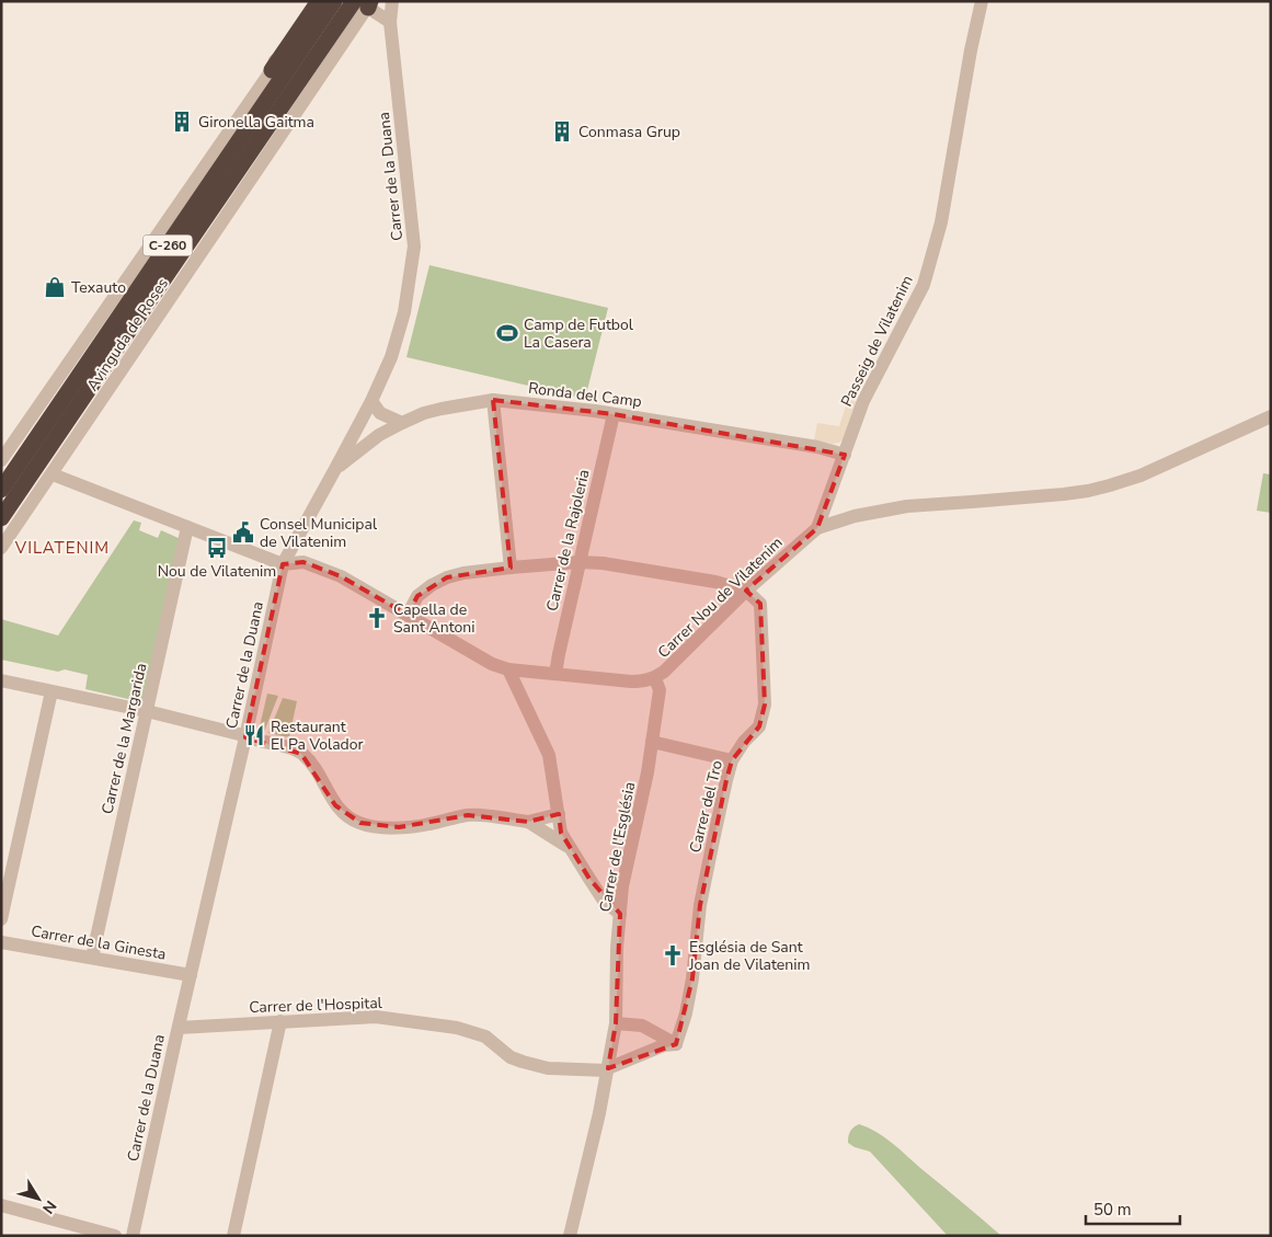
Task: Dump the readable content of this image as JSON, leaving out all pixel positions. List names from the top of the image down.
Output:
{
  "streets": {
    "highway": ["C-260"],
    "street": [
      "Carrer de la Duana",
      "Avinguda de Roses",
      "Passeig de Vilatenim",
      "Ronda del Camp",
      "Carrer de la Rajoleria",
      "Carrer Nou de Vilatenim",
      "Carrer de la Margarida",
      "Carrer del Tro",
      "Carrer de l'Església",
      "Carrer de la Ginesta",
      "Carrer de l'Hospital"
    ]
  },
  "crossings": [
    ["Carrer de la Duana", "Ronda del Camp"],
    ["Carrer de la Duana", "Carrer Nou de Vilatenim"],
    ["Carrer de la Duana", "Carrer de la Ginesta"],
    ["Carrer de la Duana", "Carrer de l'Hospital"],
    ["C-260", "Avinguda de Roses"],
    ["Avinguda de Roses", "Carrer Nou de Vilatenim"],
    ["Passeig de Vilatenim", "Ronda del Camp"],
    ["Passeig de Vilatenim", "Carrer Nou de Vilatenim"],
    ["Ronda del Camp", "Carrer de la Rajoleria"],
    ["Carrer de la Rajoleria", "Carrer Nou de Vilatenim"],
    ["Carrer Nou de Vilatenim", "Carrer de la Margarida"],
    ["Carrer Nou de Vilatenim", "Carrer del Tro"],
    ["Carrer Nou de Vilatenim", "Carrer de l'Església"],
    ["Carrer de la Margarida", "Carrer de la Ginesta"],
    ["Carrer de l'Església", "Carrer de l'Hospital"]
  ],
  "districts": ["VILATENIM"],
  "places": {
    "building": ["Gironella Gaitma", "Conmasa Grup"],
    "shop": ["Texauto"],
    "sports": ["Camp de Futbol La Casera"],
    "public building": ["Consel Municipal de Vilatenim"],
    "bus stop": ["Nou de Vilatenim"],
    "church": ["Capella de Sant Antoni", "Església de Sant Joan de Vilatenim"],
    "restaurant": ["Restaurant El Pa Volador"]
  },
  "scale_bar": "50 m",
  "north": "bottom right"
}
